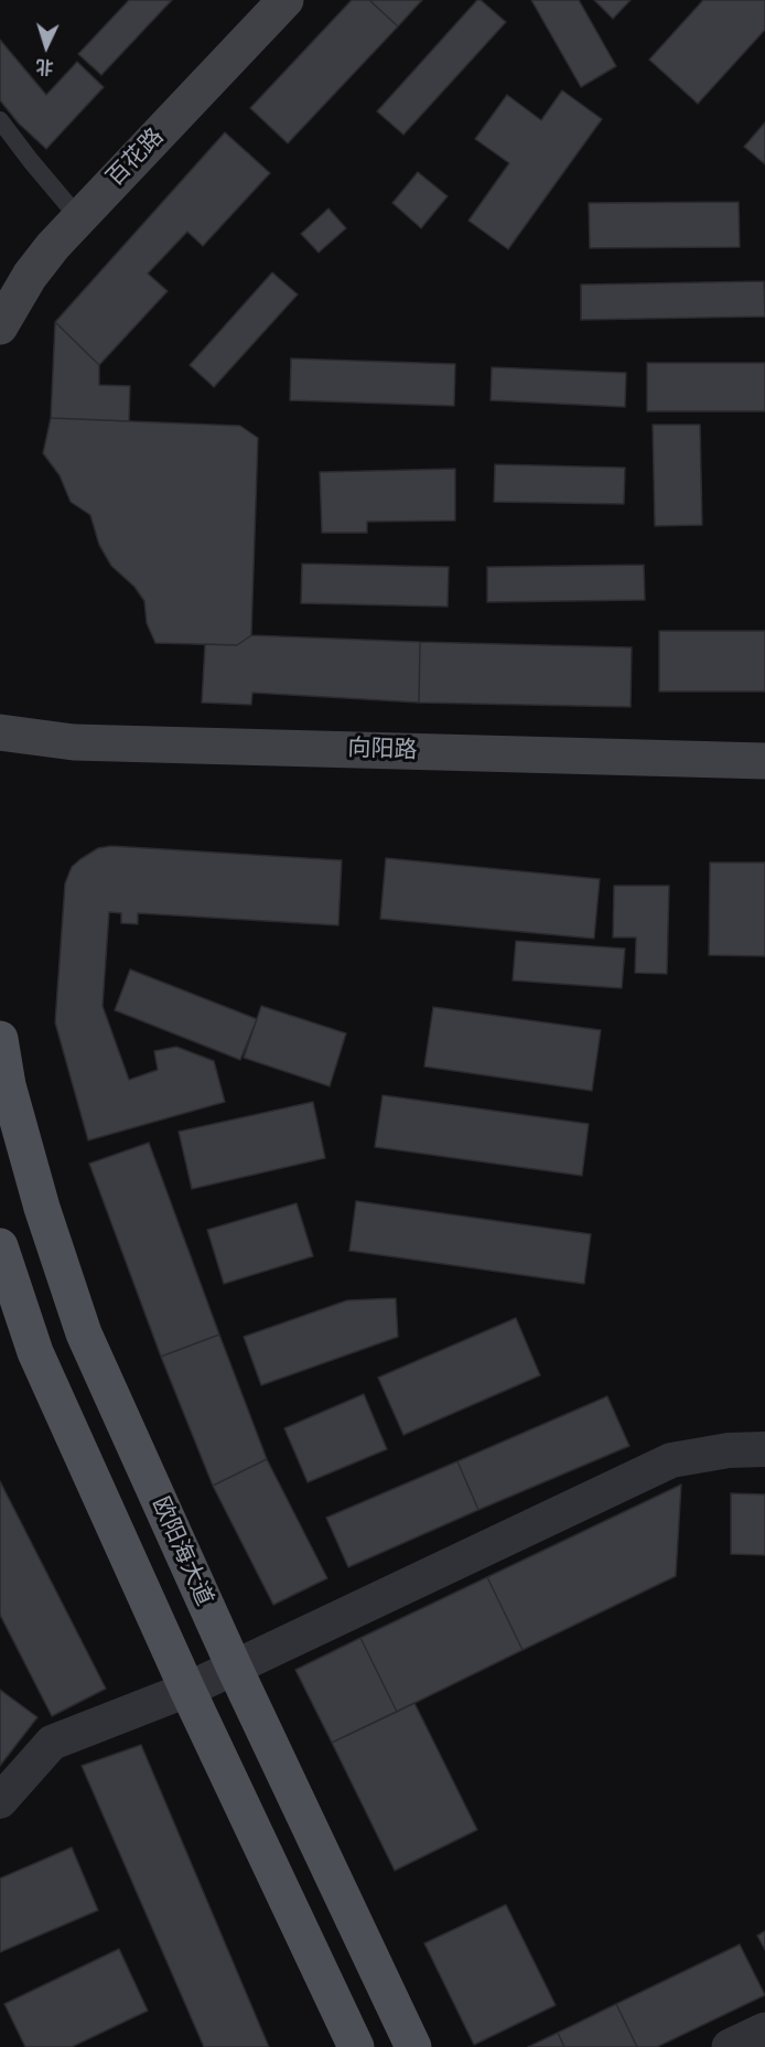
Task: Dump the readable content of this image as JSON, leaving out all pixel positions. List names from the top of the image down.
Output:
{
  "streets": {
    "main road": ["百花路", "向阳路", "欧阳海大道"]
  },
  "north": "bottom"
}
